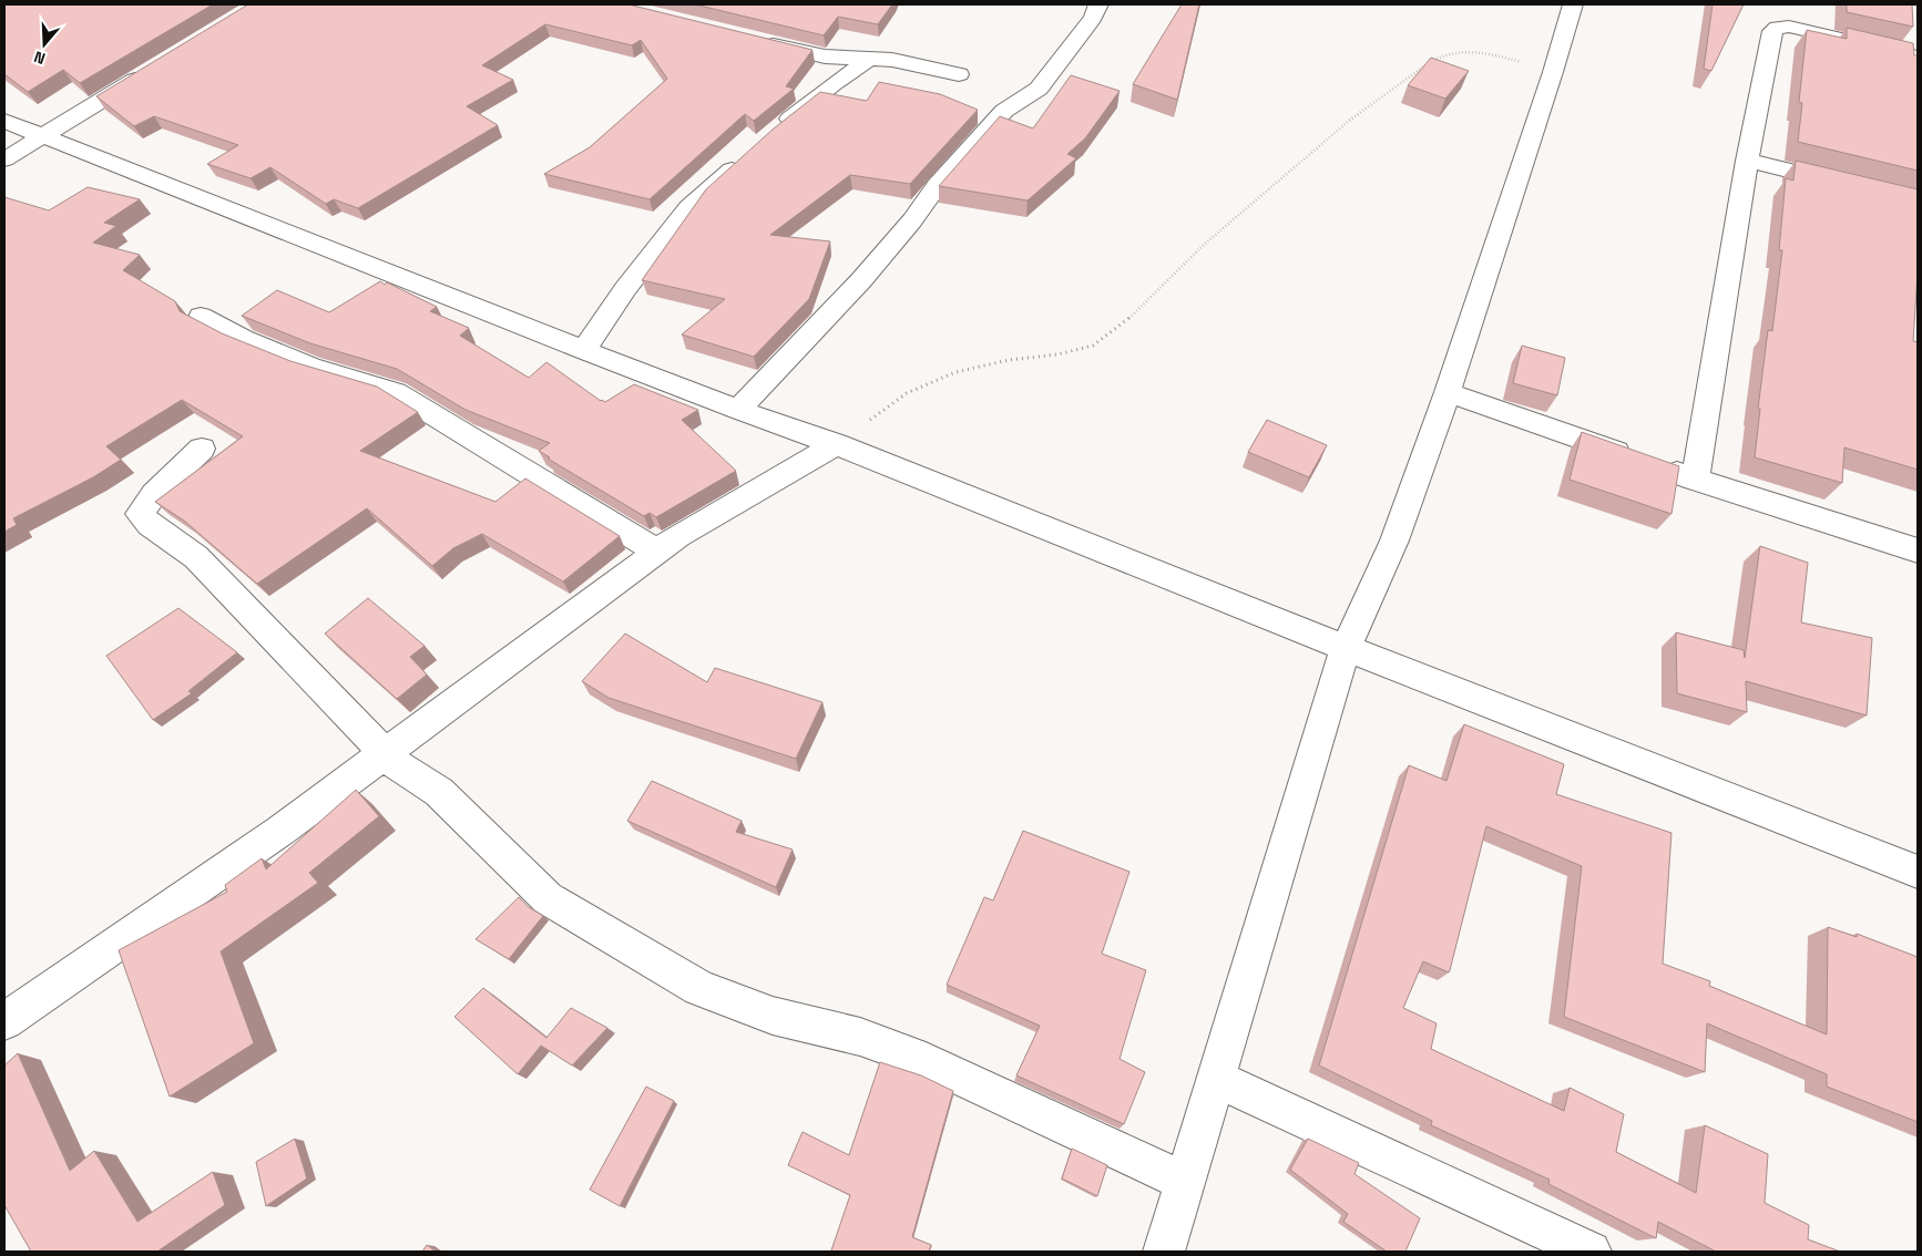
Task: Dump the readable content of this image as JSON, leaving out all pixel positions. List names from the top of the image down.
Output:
{
  "north": "bottom"
}
